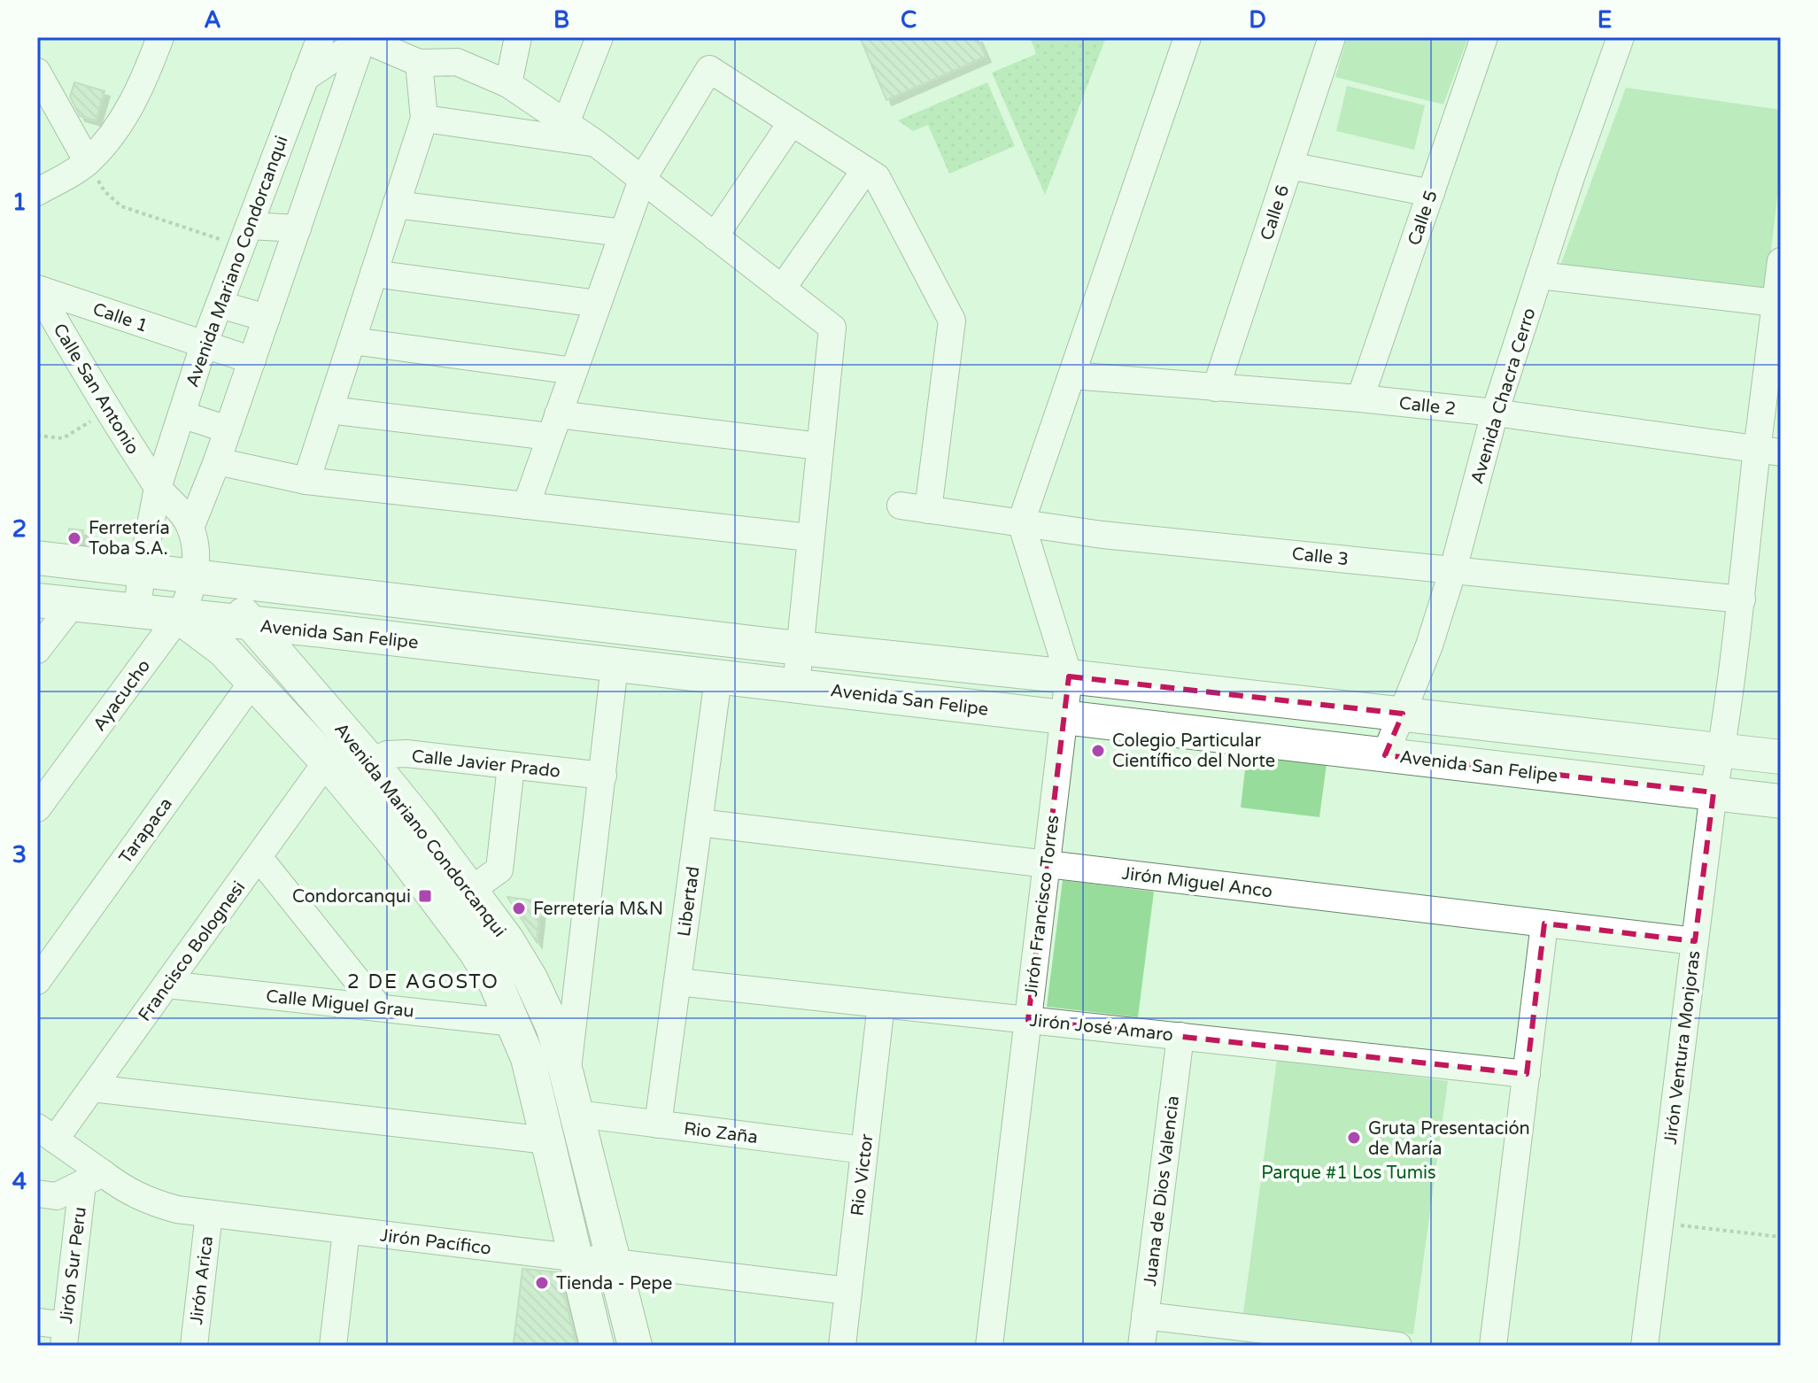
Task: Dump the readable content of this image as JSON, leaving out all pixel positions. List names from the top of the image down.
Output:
{
  "streets": {
    "main road": ["Avenida Mariano Condorcanqui", "Avenida San Felipe"],
    "street": [
      "Calle 6",
      "Calle 5",
      "Calle 1",
      "Calle San Antonio",
      "Avenida Chacra Cerro",
      "Calle 2",
      "Calle 3",
      "Ayacucho",
      "Calle Javier Prado",
      "Tarapaca",
      "Jirón Miguel Anco",
      "Libertad",
      "Jirón Francisco Torres",
      "Francisco Bolognesi",
      "Calle Miguel Grau",
      "Jirón José Amaro",
      "Jirón Ventura Monjoras",
      "Rio Zaña",
      "Rio Victor",
      "Juana de Dios Valencia",
      "Jirón Pacífico",
      "Jirón Sur Peru",
      "Jirón Arica"
    ]
  },
  "crossings": [
    ["Calle 6", "Calle 2"],
    ["Calle 5", "Calle 2"],
    ["Avenida Mariano Condorcanqui", "Calle 1"],
    ["Avenida Mariano Condorcanqui", "Calle San Antonio"],
    ["Avenida Mariano Condorcanqui", "Avenida San Felipe"],
    ["Avenida Mariano Condorcanqui", "Ayacucho"],
    ["Avenida Mariano Condorcanqui", "Calle Javier Prado"],
    ["Avenida Mariano Condorcanqui", "Tarapaca"],
    ["Avenida Mariano Condorcanqui", "Francisco Bolognesi"],
    ["Avenida Mariano Condorcanqui", "Calle Miguel Grau"],
    ["Avenida Mariano Condorcanqui", "Rio Zaña"],
    ["Avenida Mariano Condorcanqui", "Jirón Pacífico"],
    ["Calle 1", "Calle San Antonio"],
    ["Avenida Chacra Cerro", "Calle 2"],
    ["Avenida Chacra Cerro", "Calle 3"],
    ["Avenida Chacra Cerro", "Avenida San Felipe"],
    ["Calle 2", "Jirón Ventura Monjoras"],
    ["Calle 3", "Jirón Ventura Monjoras"],
    ["Avenida San Felipe", "Ayacucho"],
    ["Avenida San Felipe", "Libertad"],
    ["Avenida San Felipe", "Jirón Francisco Torres"],
    ["Avenida San Felipe", "Jirón Ventura Monjoras"],
    ["Jirón Miguel Anco", "Libertad"],
    ["Jirón Miguel Anco", "Jirón Francisco Torres"],
    ["Jirón Miguel Anco", "Jirón Ventura Monjoras"],
    ["Libertad", "Jirón José Amaro"],
    ["Libertad", "Rio Zaña"],
    ["Jirón Francisco Torres", "Jirón José Amaro"],
    ["Francisco Bolognesi", "Calle Miguel Grau"],
    ["Francisco Bolognesi", "Jirón Pacífico"],
    ["Jirón José Amaro", "Rio Victor"],
    ["Jirón José Amaro", "Juana de Dios Valencia"],
    ["Rio Zaña", "Rio Victor"],
    ["Rio Victor", "Jirón Pacífico"],
    ["Jirón Pacífico", "Jirón Sur Peru"],
    ["Jirón Pacífico", "Jirón Arica"]
  ],
  "districts": ["2 DE AGOSTO"],
  "parks": ["Parque #1 Los Tumis"],
  "places": {
    "other": [
      "Ferretería Toba S.A.",
      "Colegio Particular Científico del Norte",
      "Ferretería M&N",
      "Gruta Presentación de María",
      "Tienda - Pepe"
    ],
    "transit": ["Condorcanqui"]
  },
  "grid": {
    "columns": [
      "A",
      "B",
      "C",
      "D",
      "E"
    ],
    "rows": [
      "1",
      "2",
      "3",
      "4"
    ]
  }
}
